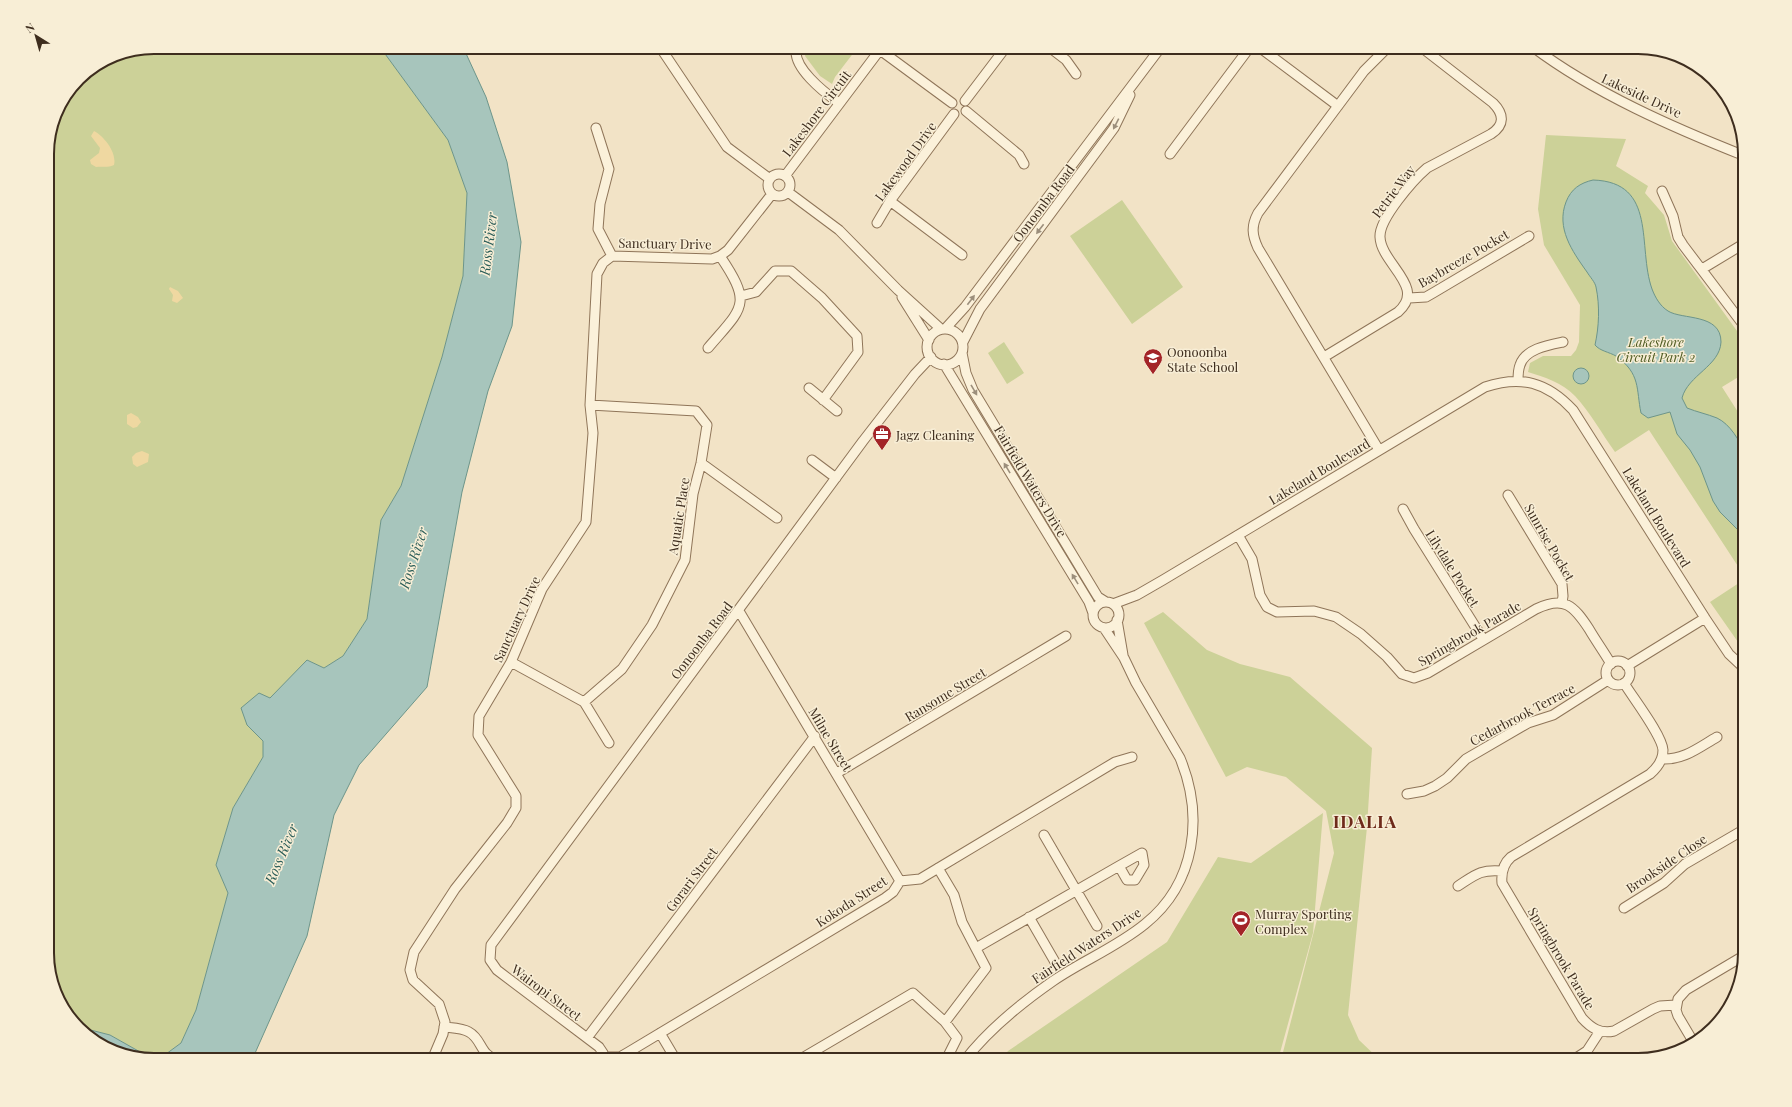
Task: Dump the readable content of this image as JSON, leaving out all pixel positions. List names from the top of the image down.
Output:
{
  "streets": {
    "street": [
      "Lakeside Drive",
      "Lakeshore Circuit",
      "Lakewood Drive",
      "Petrie Way",
      "Oonoonba Road",
      "Sanctuary Drive",
      "Baybreeze Pocket",
      "Lakeland Boulevard",
      "Fairfield Waters Drive",
      "Aquatic Place",
      "Sunrise Pocket",
      "Lilydale Pocket",
      "Springbrook Parade",
      "Ransome Street",
      "Cedarbrook Terrace",
      "Milne Street",
      "Brookside Close",
      "Gorari Street",
      "Kokoda Street",
      "Wairopi Street"
    ]
  },
  "crossings": [
    ["Lakeshore Circuit", "Sanctuary Drive"],
    ["Petrie Way", "Baybreeze Pocket"],
    ["Oonoonba Road", "Fairfield Waters Drive"],
    ["Oonoonba Road", "Milne Street"],
    ["Oonoonba Road", "Wairopi Street"],
    ["Sanctuary Drive", "Aquatic Place"],
    ["Lakeland Boulevard", "Fairfield Waters Drive"],
    ["Lakeland Boulevard", "Springbrook Parade"],
    ["Sunrise Pocket", "Springbrook Parade"],
    ["Lilydale Pocket", "Springbrook Parade"],
    ["Ransome Street", "Milne Street"],
    ["Milne Street", "Gorari Street"],
    ["Milne Street", "Kokoda Street"],
    ["Gorari Street", "Wairopi Street"]
  ],
  "districts": ["IDALIA"],
  "water": ["Ross River"],
  "parks": ["Lakeshore Circuit Park 2"],
  "places": {
    "school or university": ["Oonoonba State School"],
    "office": ["Jagz Cleaning"],
    "sports": ["Murray Sporting Complex"]
  },
  "north": "top left"
}
